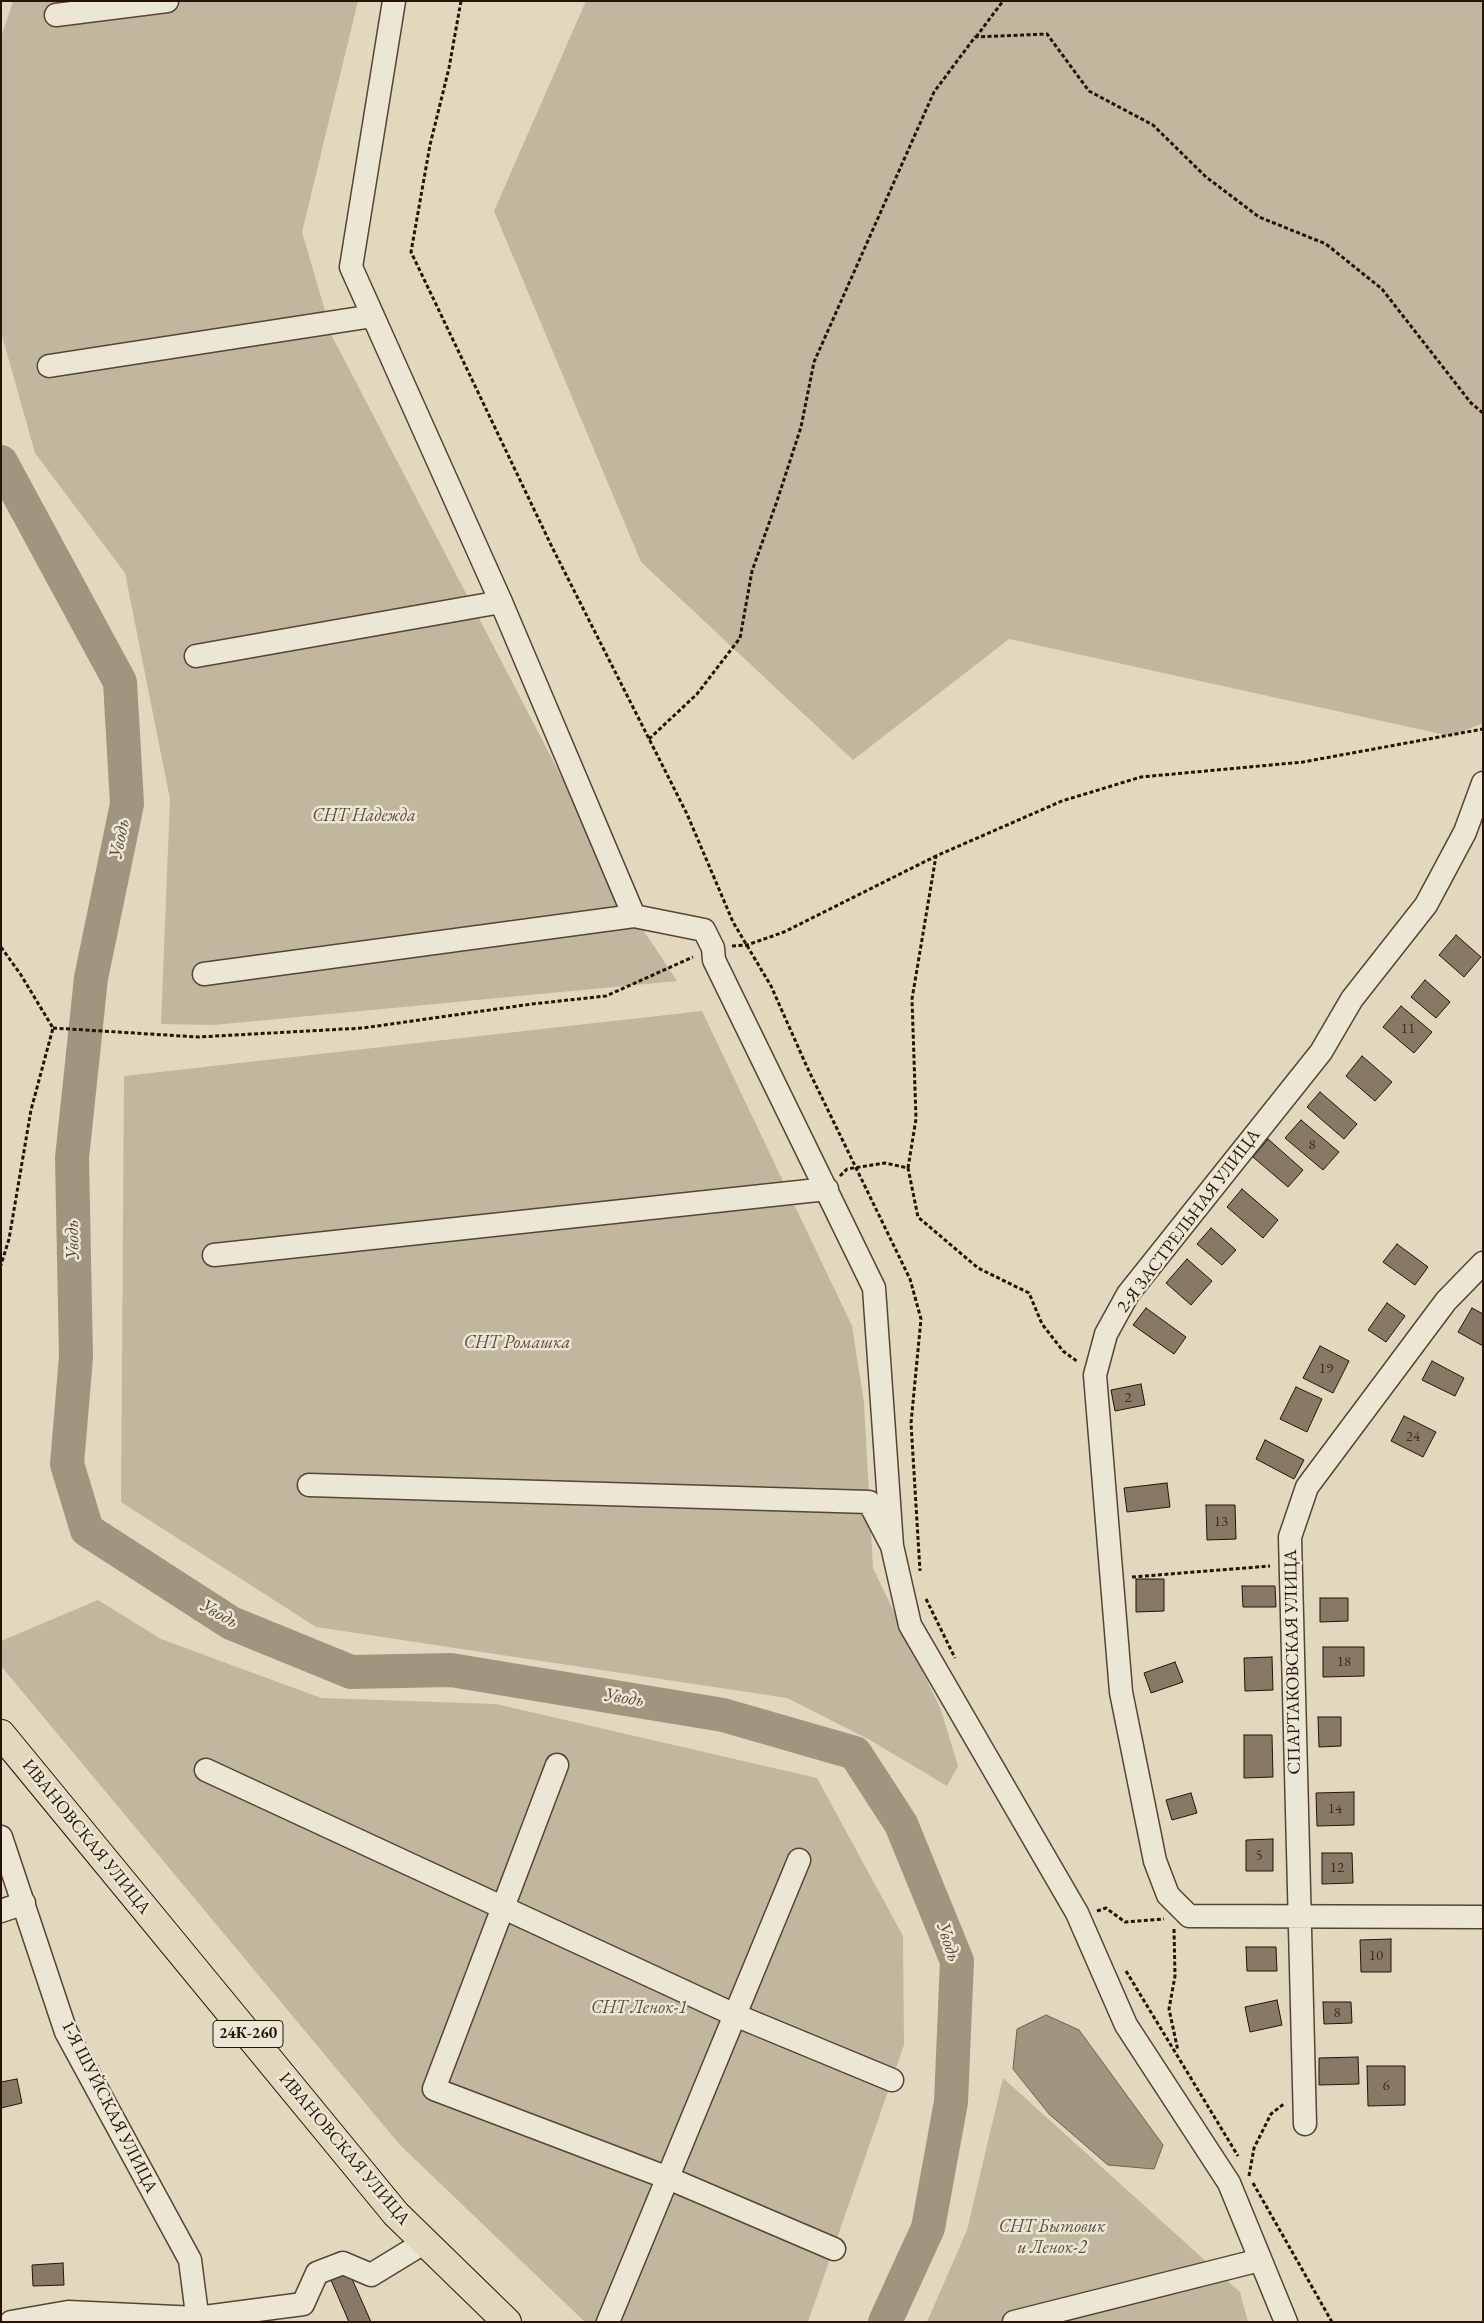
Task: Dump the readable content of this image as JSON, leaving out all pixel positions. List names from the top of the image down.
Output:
{
  "streets": {
    "main road": ["ИВАНОВСКАЯ УЛИЦА", "24К-260"],
    "street": ["2-Я ЗАСТРЕЛЬНАЯ УЛИЦА", "СПАРТАКОВСКАЯ УЛИЦА", "1-Я ШУЙСКАЯ УЛИЦА"]
  },
  "water": ["Уводь"],
  "parks": [
    "СНТ Надежда",
    "СНТ Ромашка",
    "СНТ Ленок-1",
    "СНТ Бытовик и Ленок-2"
  ],
  "house_numbers": [
    "11",
    "8",
    "19",
    "2",
    "24",
    "13",
    "18",
    "14",
    "5",
    "12",
    "10",
    "8",
    "6"
  ]
}
